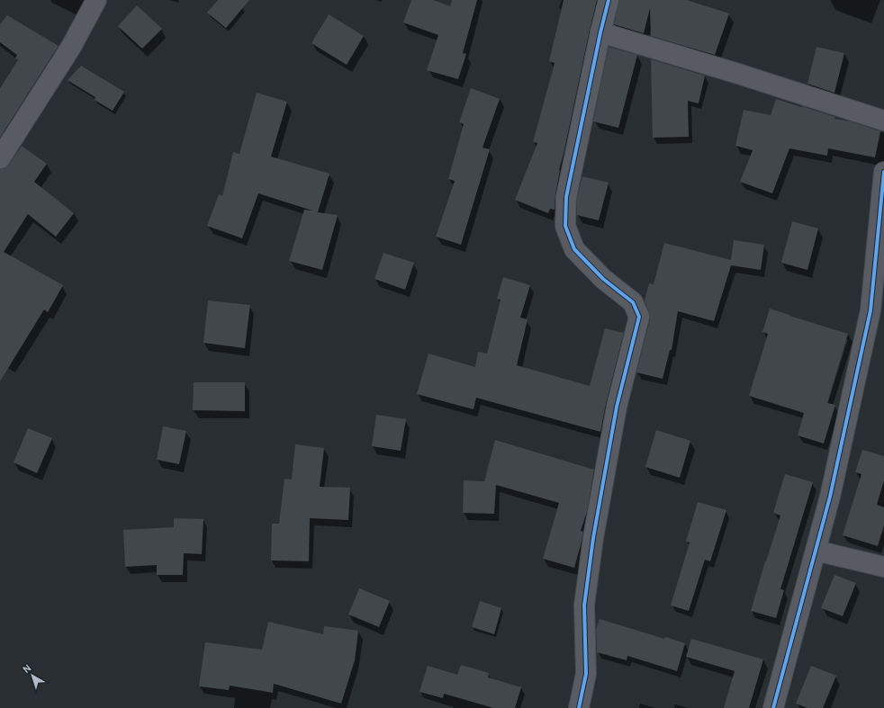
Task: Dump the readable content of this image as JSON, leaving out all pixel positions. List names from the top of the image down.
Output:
{
  "north": "top left"
}
